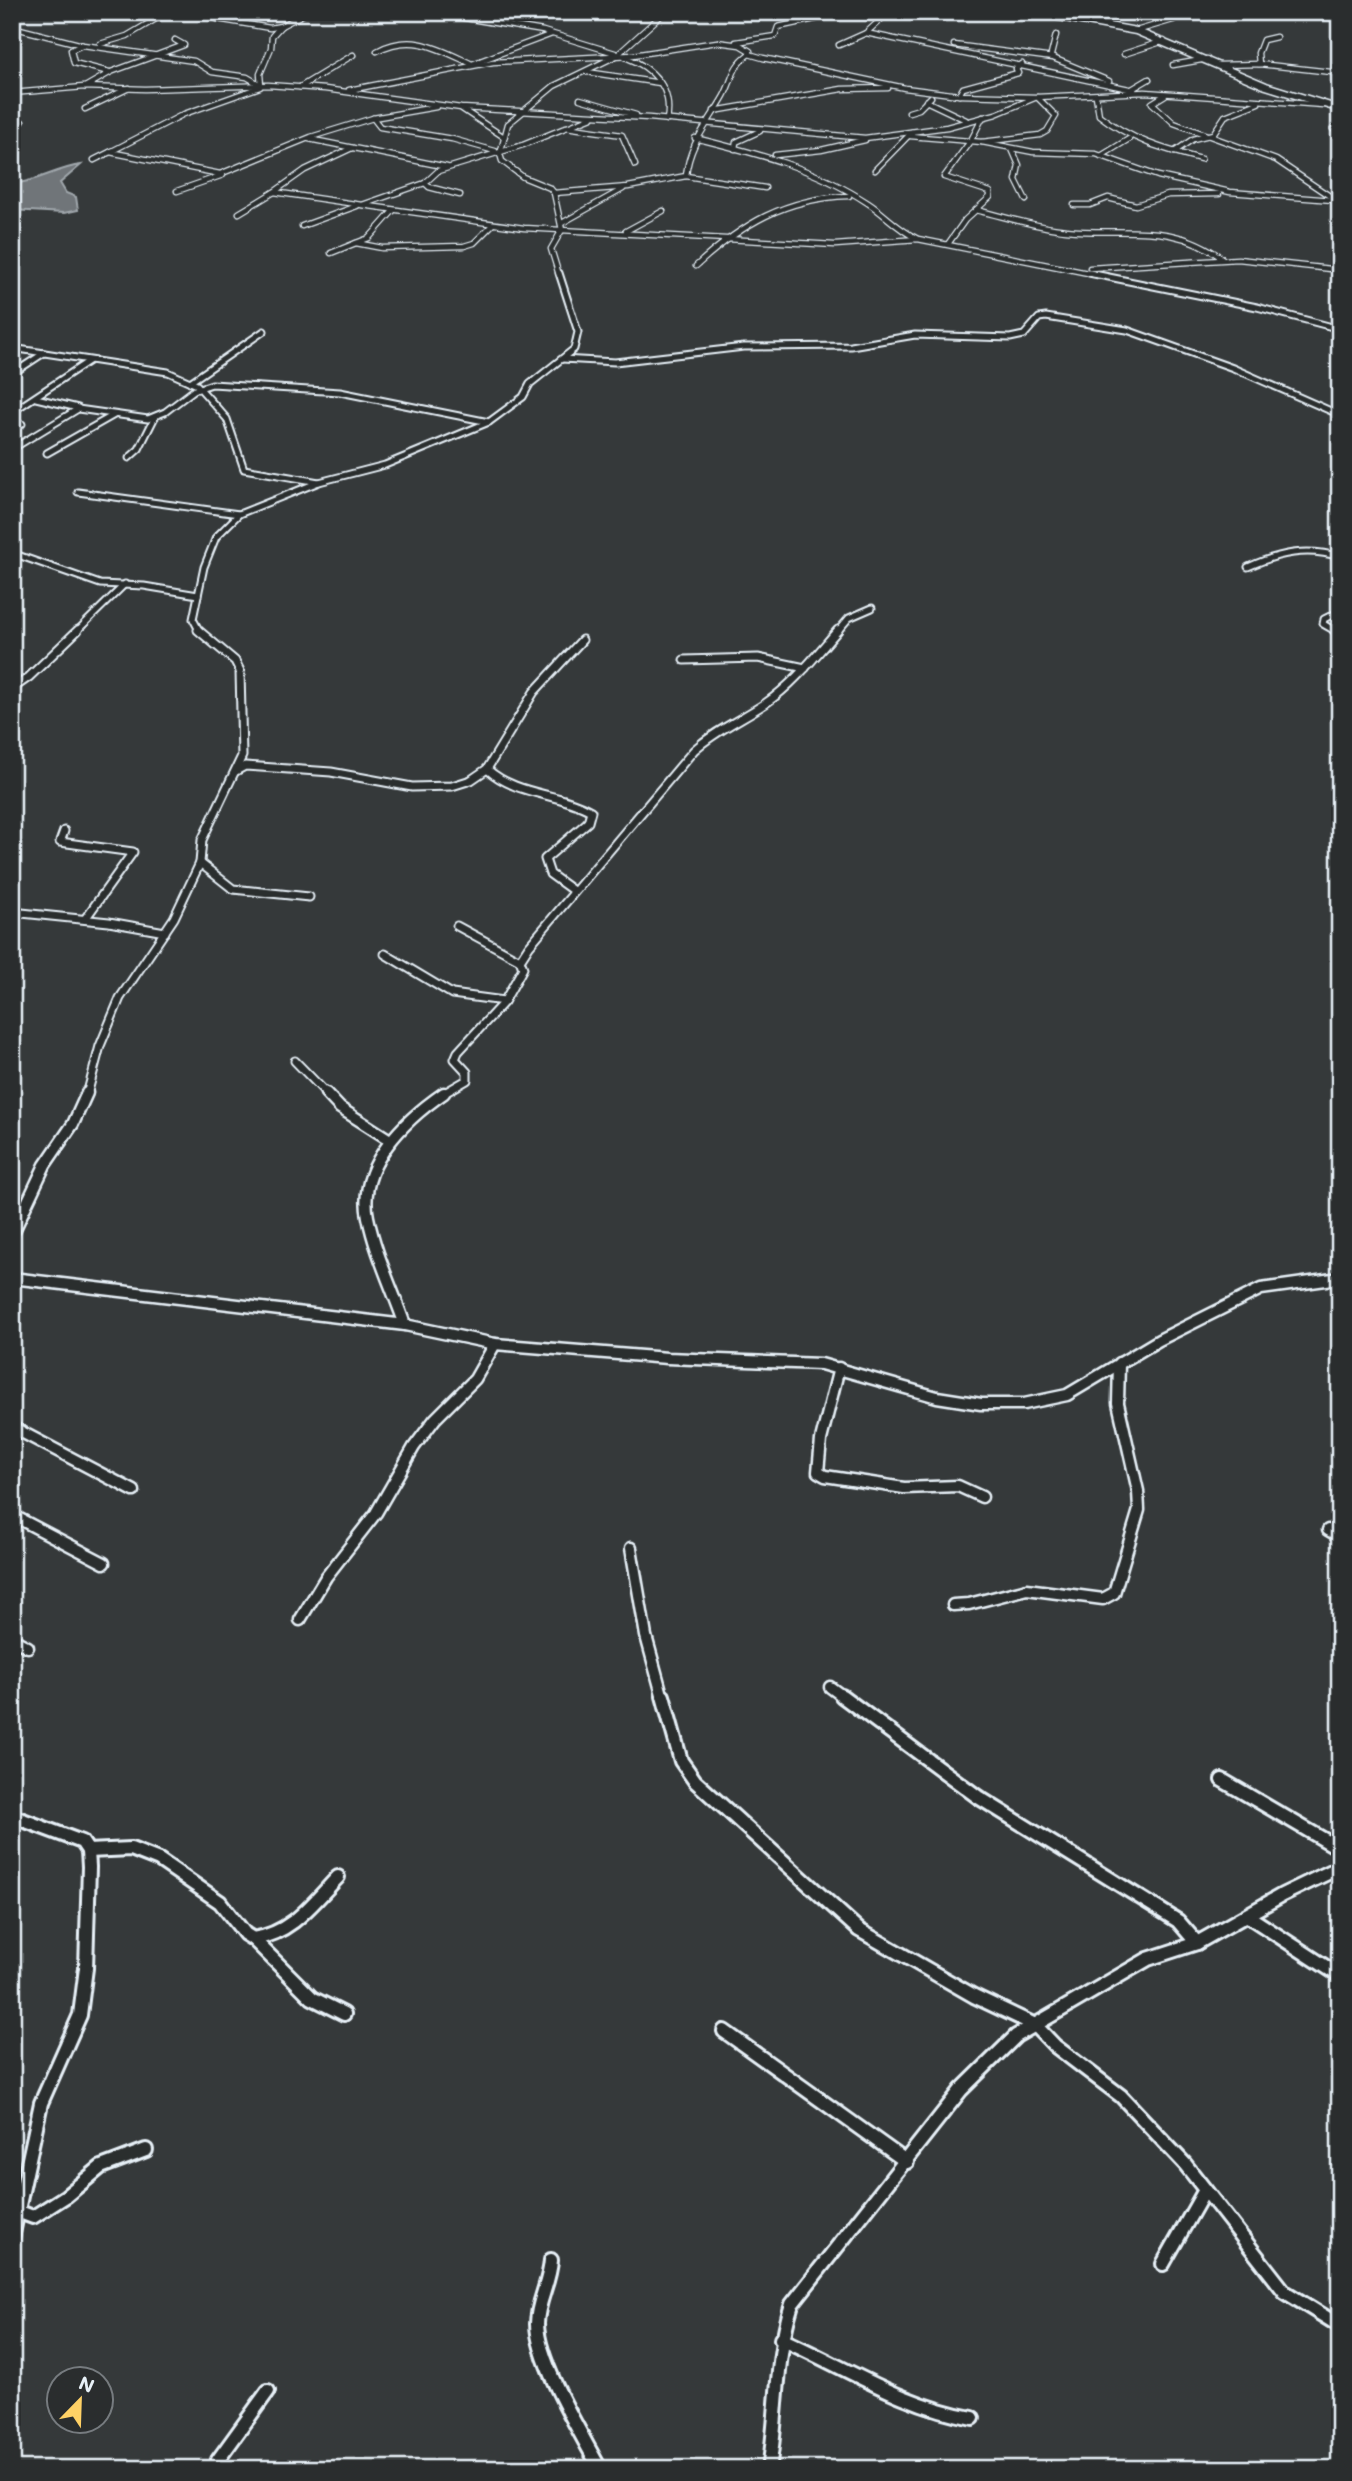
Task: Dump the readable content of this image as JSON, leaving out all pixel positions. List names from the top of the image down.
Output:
{
  "north": "top right"
}
